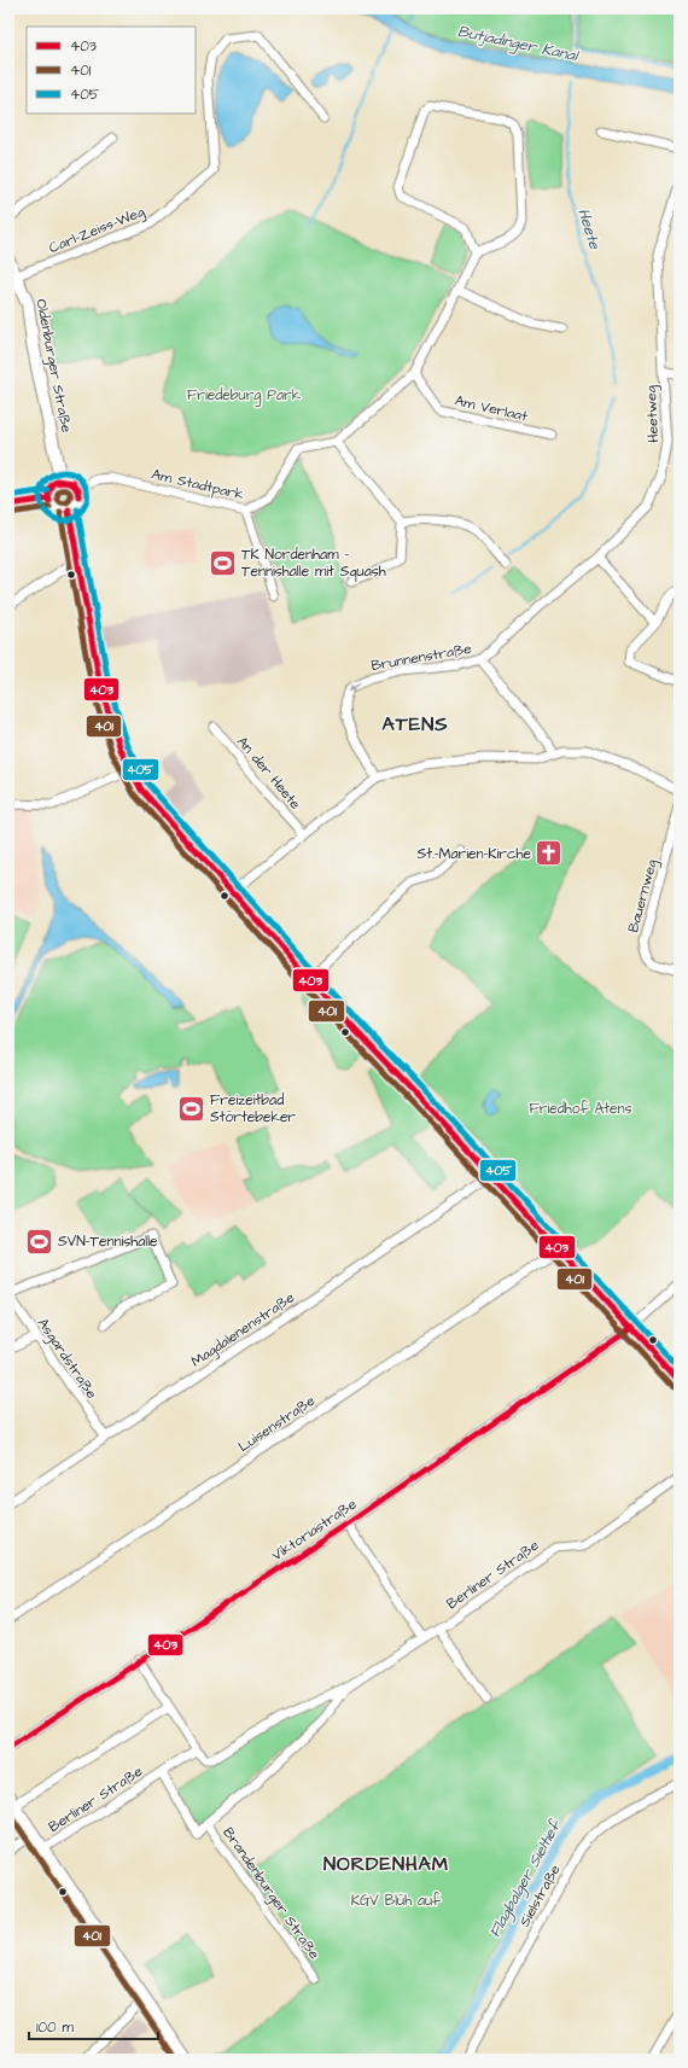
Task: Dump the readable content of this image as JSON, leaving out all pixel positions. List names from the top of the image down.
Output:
{
  "streets": {
    "street": [
      "Carl-Zeiss-Weg",
      "Oldenburger Straße",
      "Am Verlaat",
      "Heetweg",
      "Am Stadtpark",
      "Brunnenstraße",
      "An der Heete",
      "Bauernweg",
      "Magdalenenstraße",
      "Asgardstraße",
      "Luisenstraße",
      "Viktoriastraße",
      "Berliner Straße",
      "Brandenburger Straße",
      "Sielstraße"
    ]
  },
  "crossings": [
    ["Carl-Zeiss-Weg", "Oldenburger Straße"],
    ["Oldenburger Straße", "Am Stadtpark"],
    ["Heetweg", "Brunnenstraße"],
    ["Magdalenenstraße", "Asgardstraße"],
    ["Berliner Straße", "Brandenburger Straße"]
  ],
  "districts": ["ATENS", "NORDENHAM"],
  "water": ["Butjadinger Kanal", "Heete", "Flagbalger Sieltief"],
  "parks": ["Friedeburg Park", "Friedhof Atens", "KGV Blüh auf"],
  "places": {
    "sports": ["TK Nordenham - Tennishalle mit Squash", "Freizeitbad Störtebeker", "SVN-Tennishalle"],
    "church": ["St.-Marien-Kirche"]
  },
  "lines": ["transit line 405", "transit line 403", "transit line 401"],
  "legend": ["403", "401", "405"],
  "scale_bar": "100 m"
}
